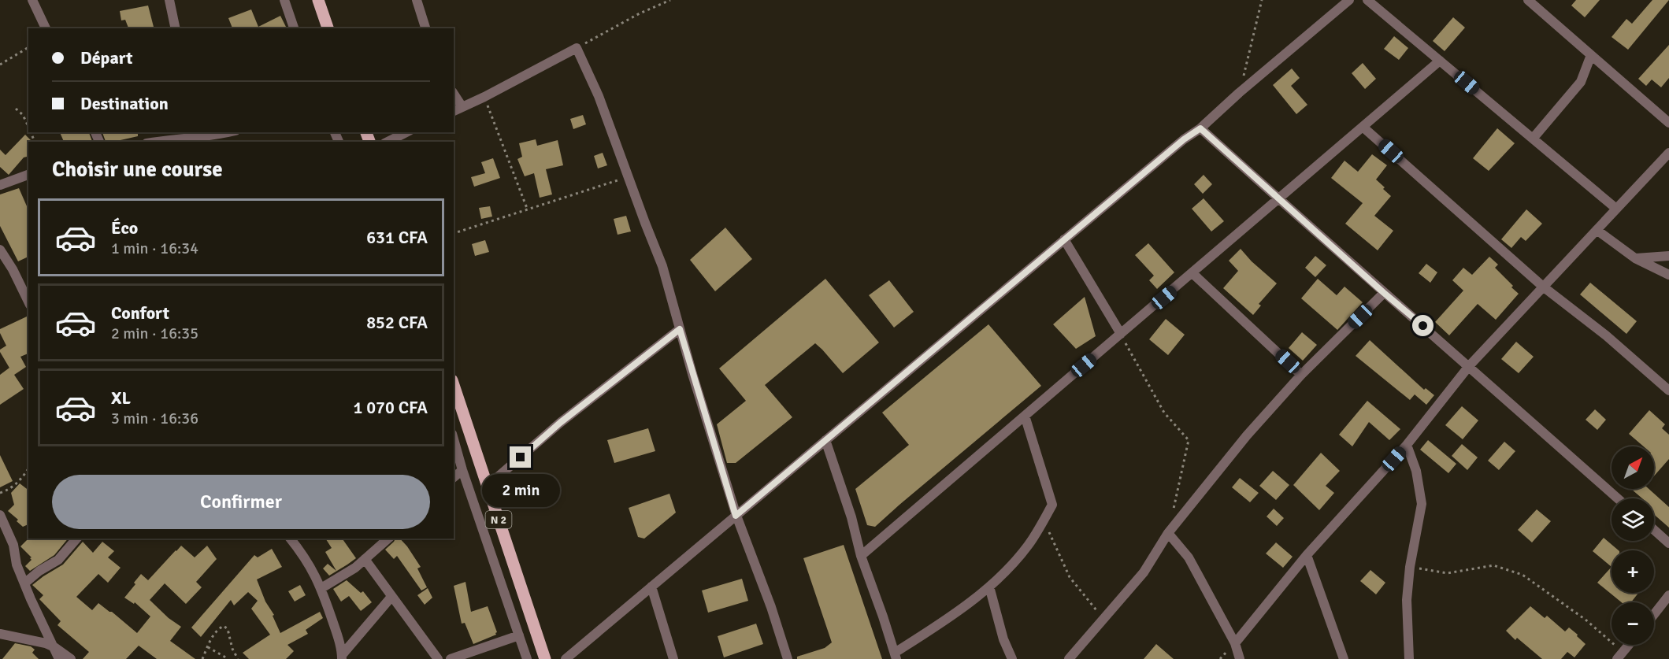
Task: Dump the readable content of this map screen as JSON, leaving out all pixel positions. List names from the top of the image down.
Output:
{
  "streets": {
    "main road": ["N 2"]
  },
  "north": "top right",
  "page": {
    "banner": ["Départ", "Destination"],
    "heading": "Choisir une course",
    "list": [
      {
        "name": "Éco",
        "note": "1 min · 16:34",
        "value": "631 CFA"
      },
      {
        "name": "Confort",
        "note": "2 min · 16:35",
        "value": "852 CFA"
      },
      {
        "name": "XL",
        "note": "3 min · 16:36",
        "value": "1 070 CFA"
      }
    ],
    "map_buttons": ["+", "−"],
    "buttons": "Confirmer",
    "bubble": "2 min"
  }
}
